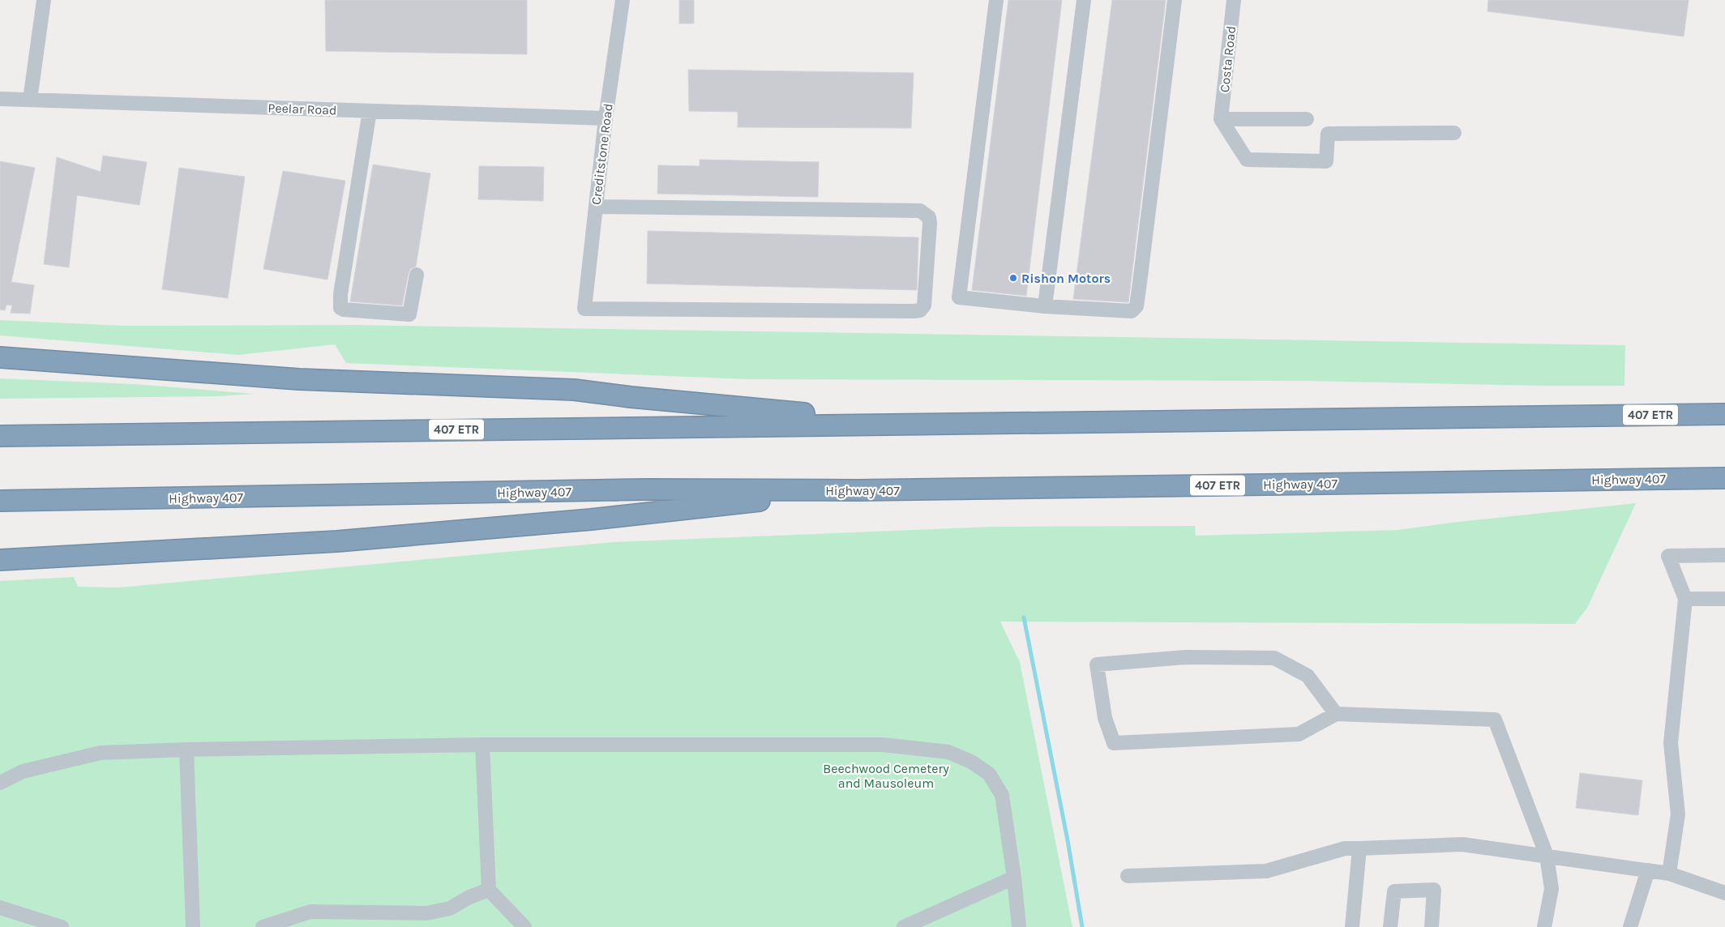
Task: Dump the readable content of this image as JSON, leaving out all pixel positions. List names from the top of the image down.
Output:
{
  "streets": {
    "highway": ["407 ETR", "Highway 407"],
    "street": ["Costa Road", "Peelar Road", "Creditstone Road"]
  },
  "crossings": [
    ["Peelar Road", "Creditstone Road"]
  ],
  "parks": ["Beechwood Cemetery and Mausoleum"],
  "places": ["Rishon Motors"]
}
